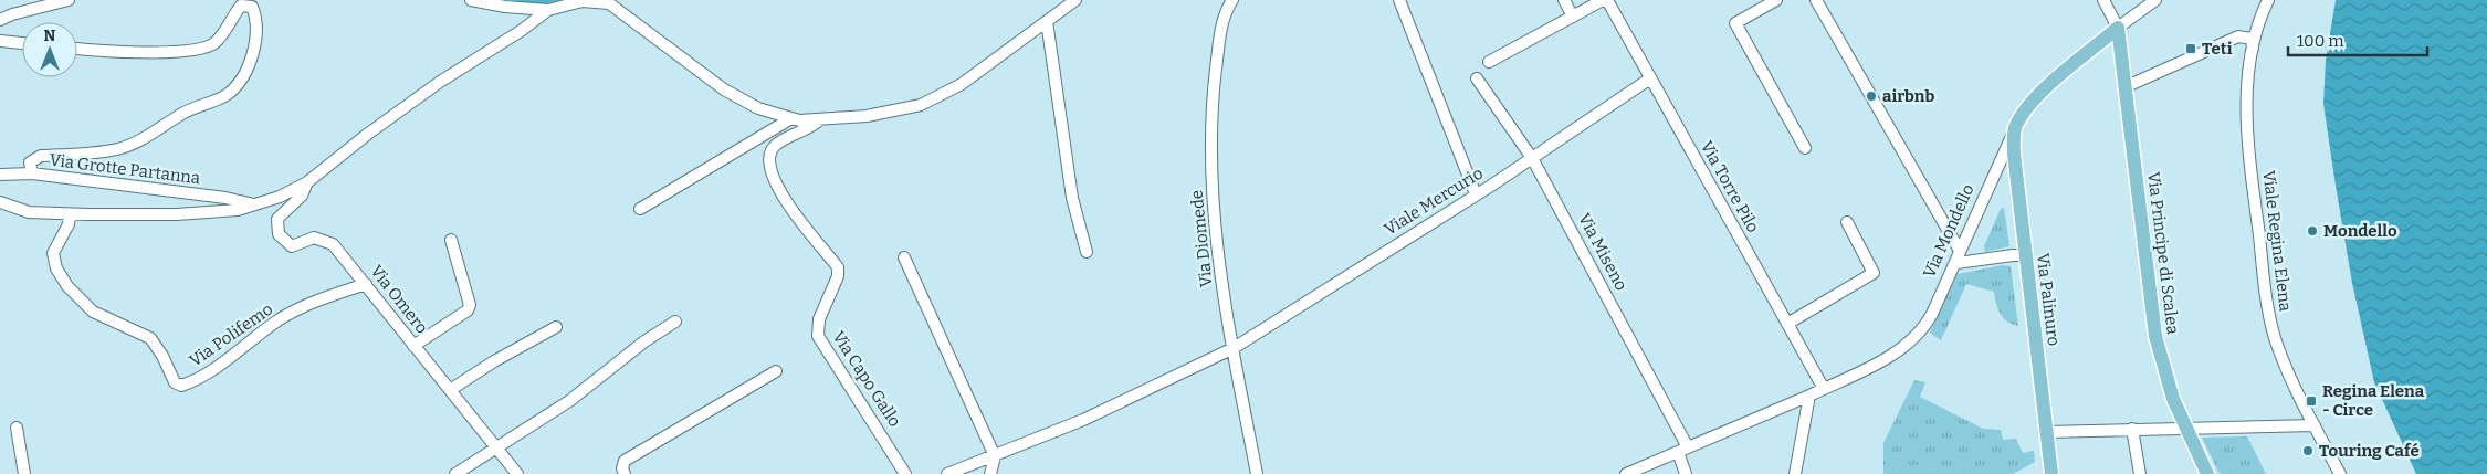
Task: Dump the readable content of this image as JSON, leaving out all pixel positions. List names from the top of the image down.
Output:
{
  "streets": {
    "main road": ["Via Mondello", "Via Principe di Scalea", "Via Palinuro"],
    "street": [
      "Via Grotte Partanna",
      "Via Torre Pilo",
      "Viale Mercurio",
      "Via Diomede",
      "Viale Regina Elena",
      "Via Miseno",
      "Via Omero",
      "Via Polifemo",
      "Via Capo Gallo"
    ]
  },
  "crossings": [
    ["Via Grotte Partanna", "Via Omero"],
    ["Via Torre Pilo", "Viale Mercurio"],
    ["Via Torre Pilo", "Via Mondello"],
    ["Viale Mercurio", "Via Diomede"],
    ["Viale Mercurio", "Via Miseno"],
    ["Via Mondello", "Via Miseno"],
    ["Via Mondello", "Via Principe di Scalea"],
    ["Via Mondello", "Via Palinuro"],
    ["Via Omero", "Via Polifemo"]
  ],
  "places": {
    "transit": ["Teti", "Regina Elena - Circe"],
    "other": ["airbnb", "Mondello", "Touring Café"]
  },
  "scale_bar": "100 m",
  "north": "top"
}
